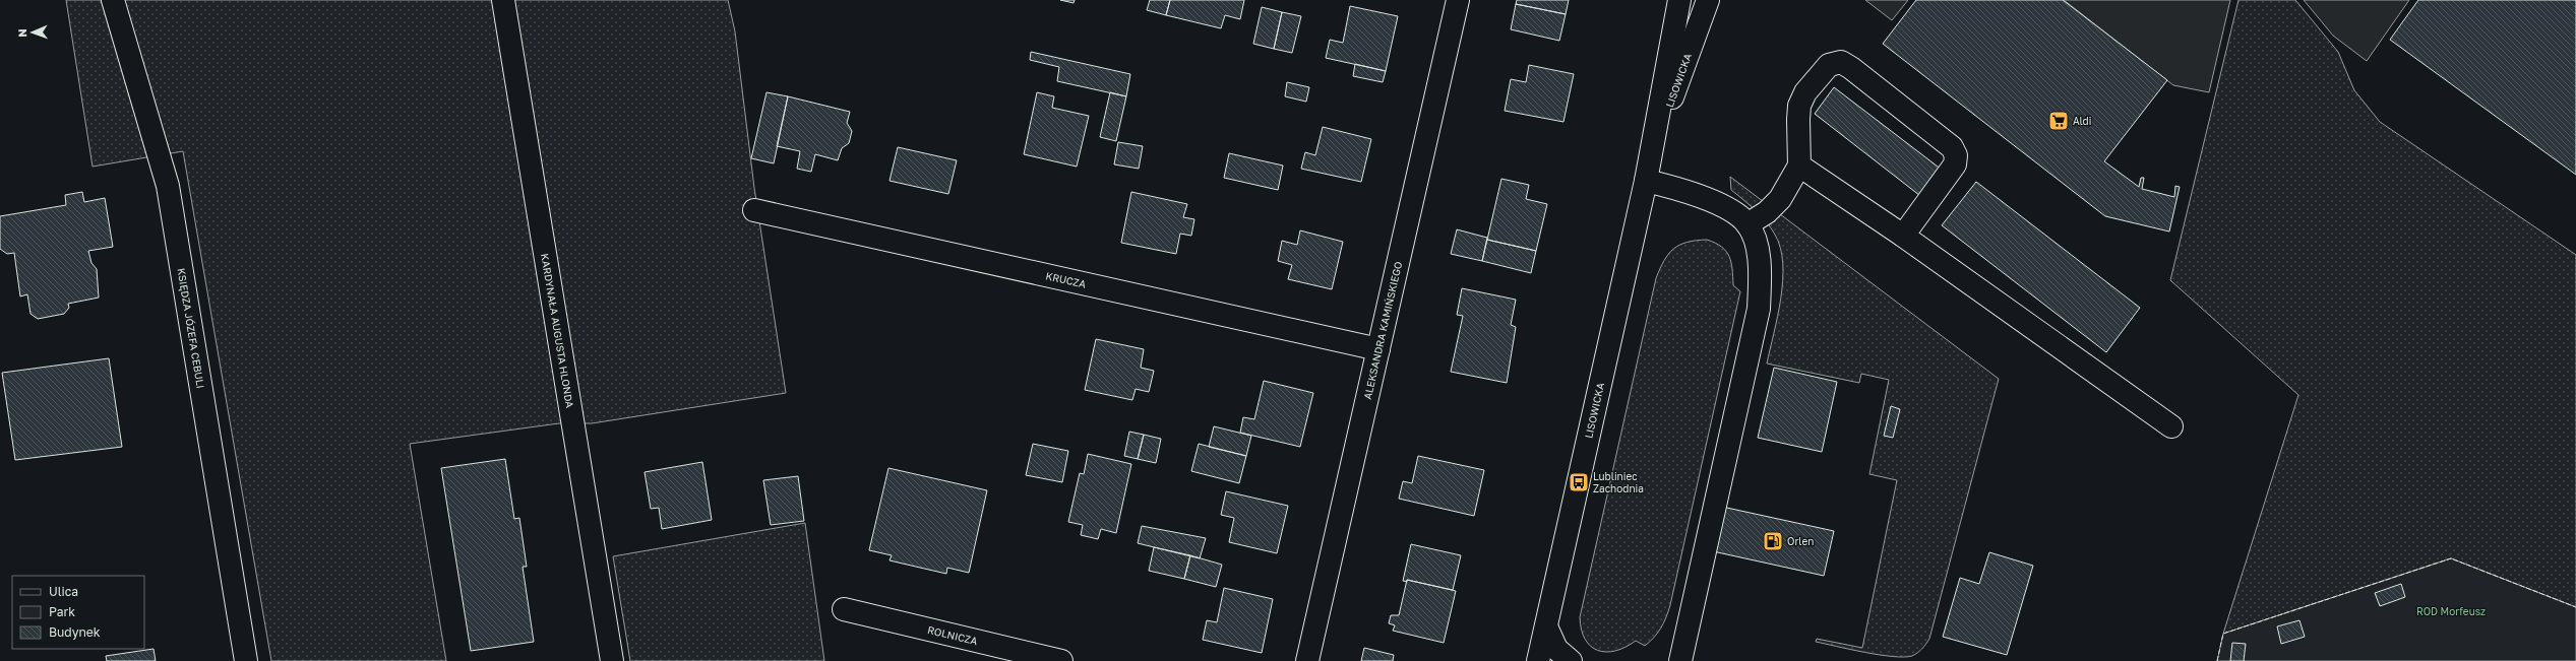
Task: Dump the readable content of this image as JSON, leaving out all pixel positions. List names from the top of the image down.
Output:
{
  "streets": {
    "street": [
      "LISOWICKA",
      "KRUCZA",
      "KSIĘDZA JÓZEFA CEBULI",
      "ALEKSANDRA KAMIŃSKIEGO",
      "KARDYNAŁA AUGUSTA HLONDA",
      "ROLNICZA"
    ]
  },
  "crossings": [
    ["KRUCZA", "ALEKSANDRA KAMIŃSKIEGO"]
  ],
  "parks": ["ROD Morfeusz"],
  "places": {
    "supermarket": ["Aldi"],
    "bus stop": ["Lubliniec Zachodnia"],
    "fuel station": ["Orlen"]
  },
  "legend": ["Ulica", "Park", "Budynek"],
  "north": "left"
}
